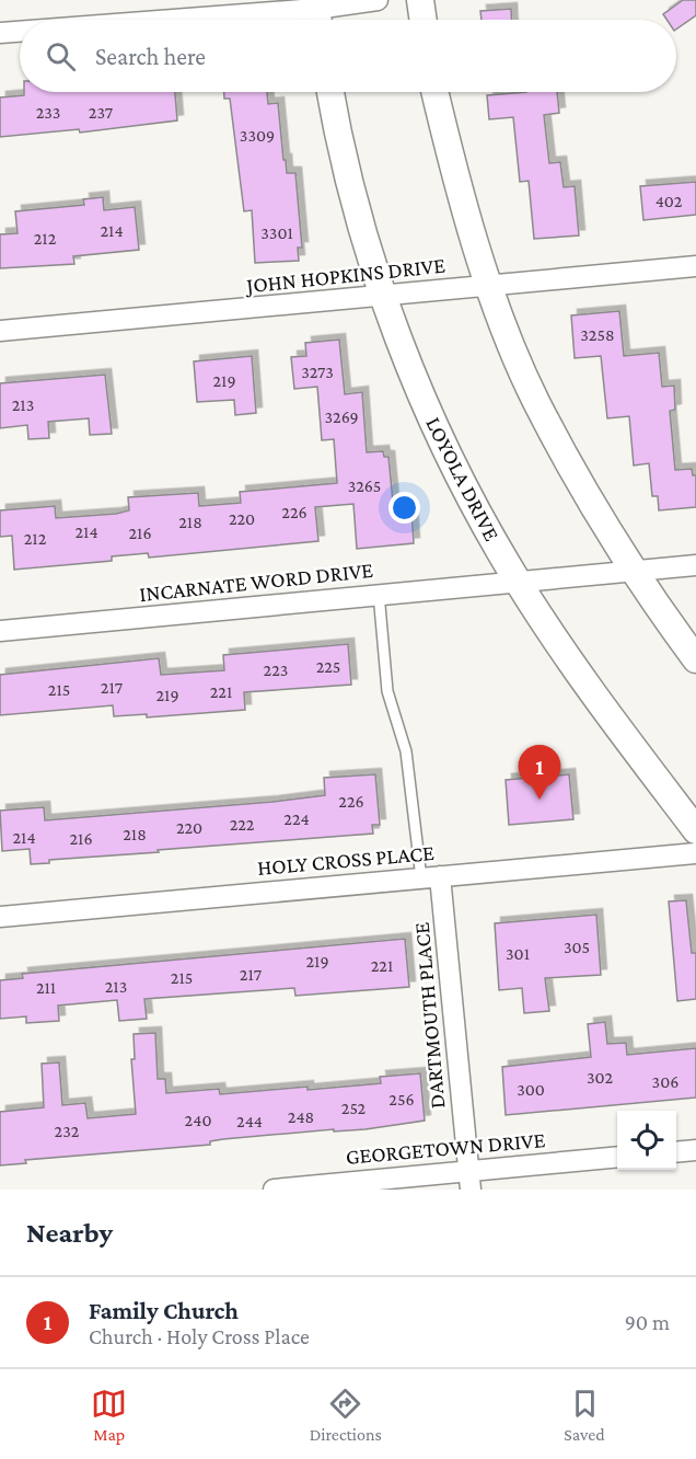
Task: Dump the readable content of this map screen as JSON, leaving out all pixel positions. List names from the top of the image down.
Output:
{
  "streets": {
    "main road": ["LOYOLA DRIVE"],
    "street": [
      "JOHN HOPKINS DRIVE",
      "INCARNATE WORD DRIVE",
      "HOLY CROSS PLACE",
      "DARTMOUTH PLACE",
      "GEORGETOWN DRIVE"
    ]
  },
  "crossings": [
    ["JOHN HOPKINS DRIVE", "LOYOLA DRIVE"],
    ["LOYOLA DRIVE", "INCARNATE WORD DRIVE"],
    ["HOLY CROSS PLACE", "DARTMOUTH PLACE"],
    ["DARTMOUTH PLACE", "GEORGETOWN DRIVE"]
  ],
  "house_numbers": [
    "233",
    "237",
    "3309",
    "402",
    "214",
    "3301",
    "212",
    "3258",
    "3273",
    "219",
    "213",
    "3269",
    "3265",
    "226",
    "220",
    "218",
    "214",
    "216",
    "212",
    "225",
    "223",
    "217",
    "215",
    "221",
    "219",
    "226",
    "224",
    "222",
    "220",
    "218",
    "214",
    "216",
    "305",
    "301",
    "219",
    "221",
    "217",
    "215",
    "213",
    "211",
    "302",
    "306",
    "300",
    "256",
    "252",
    "248",
    "240",
    "244",
    "232"
  ],
  "page": {
    "search": "Search here",
    "pins": "1",
    "heading": "Nearby",
    "list": [
      {
        "mark": "1",
        "name": "Family Church",
        "note": "Church · Holy Cross Place",
        "value": "90 m"
      }
    ],
    "nav": ["Map", "Directions", "Saved"]
  }
}
